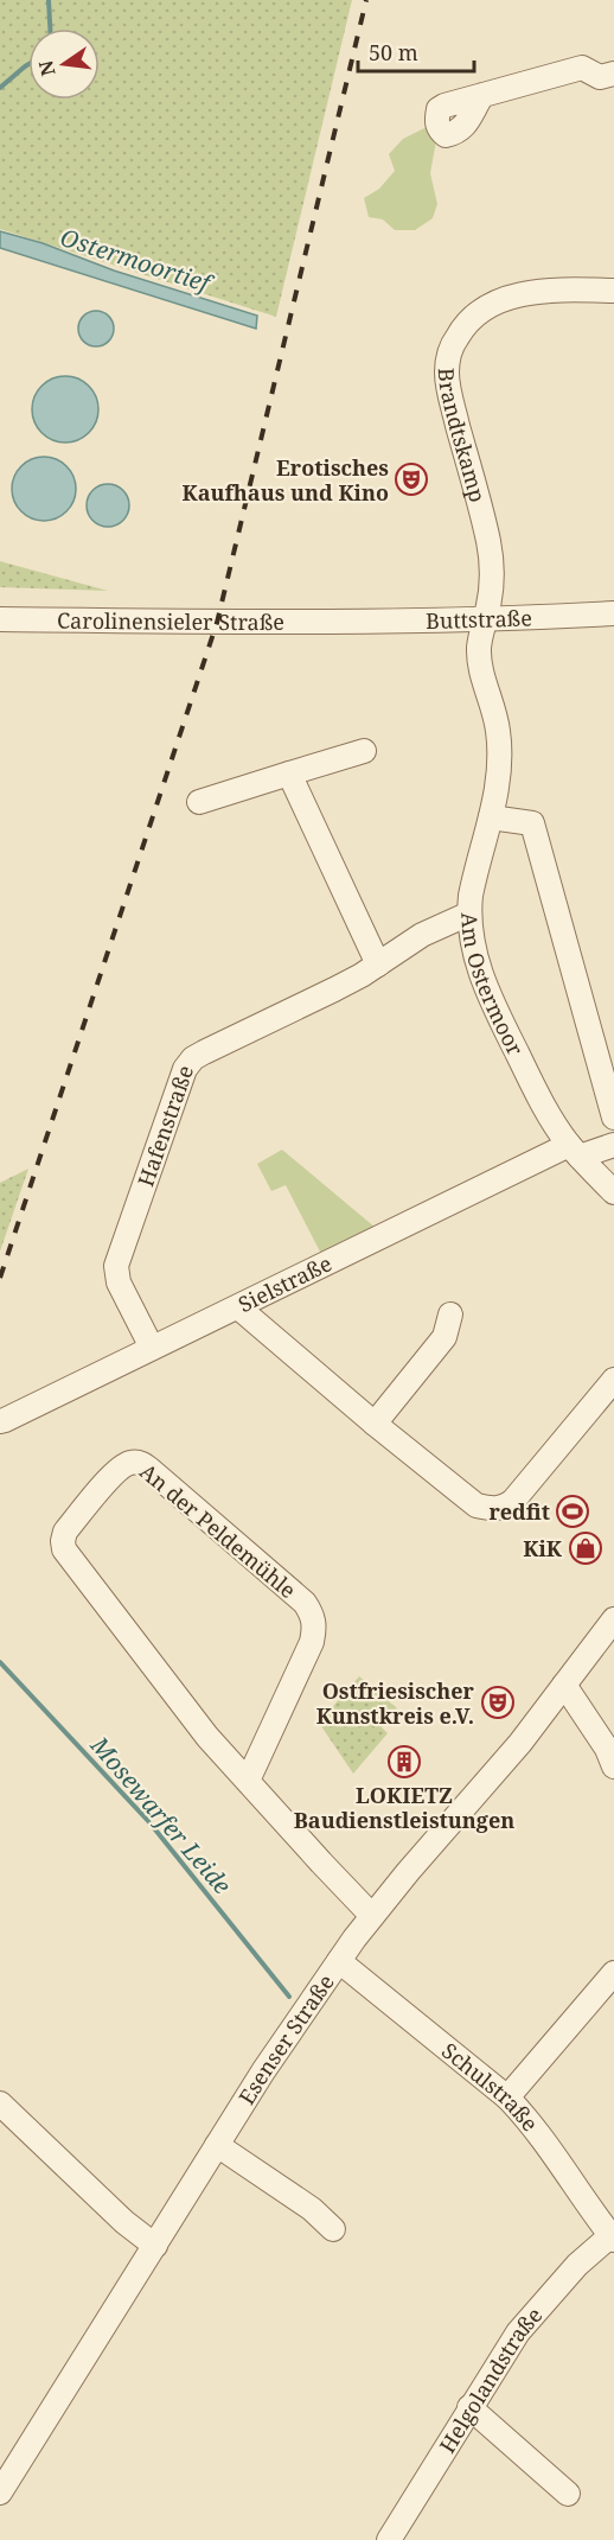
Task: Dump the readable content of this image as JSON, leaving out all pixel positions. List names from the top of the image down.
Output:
{
  "streets": {
    "street": [
      "Brandtskamp",
      "Buttstraße",
      "Carolinensieler Straße",
      "Am Ostermoor",
      "Hafenstraße",
      "Sielstraße",
      "An der Peldemühle",
      "Esenser Straße",
      "Schulstraße",
      "Helgolandstraße"
    ]
  },
  "crossings": [
    ["Brandtskamp", "Buttstraße"],
    ["Brandtskamp", "Am Ostermoor"],
    ["Buttstraße", "Carolinensieler Straße"],
    ["Buttstraße", "Am Ostermoor"],
    ["Am Ostermoor", "Hafenstraße"],
    ["Am Ostermoor", "Sielstraße"],
    ["Hafenstraße", "Sielstraße"],
    ["An der Peldemühle", "Esenser Straße"],
    ["Esenser Straße", "Schulstraße"],
    ["Schulstraße", "Helgolandstraße"]
  ],
  "water": ["Ostermoortief", "Mosewarfer Leide"],
  "places": {
    "theatre": ["Erotisches Kaufhaus und Kino", "Ostfriesischer Kunstkreis e.V."],
    "sports": ["redfit"],
    "shop": ["KiK"],
    "building": ["LOKIETZ Baudienstleistungen"]
  },
  "scale_bar": "50 m",
  "north": "left"
}
